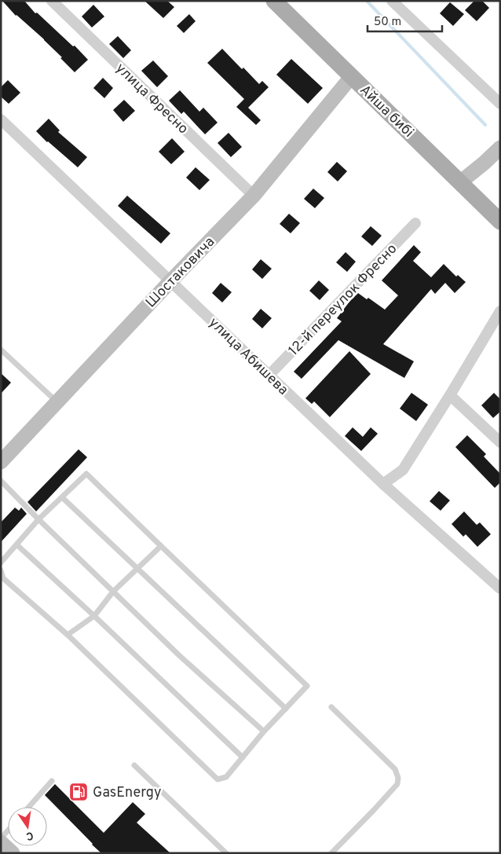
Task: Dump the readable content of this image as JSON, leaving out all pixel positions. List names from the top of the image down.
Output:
{
  "streets": {
    "main road": ["Айша бибі"],
    "street": [
      "улица Фресно",
      "Шостаковича",
      "12-й переулок Фресно",
      "улица Абишева"
    ]
  },
  "crossings": [
    ["улица Фресно", "Шостаковича"],
    ["Айша бибі", "Шостаковича"],
    ["Шостаковича", "улица Абишева"],
    ["12-й переулок Фресно", "улица Абишева"]
  ],
  "places": {
    "fuel station": ["GasEnergy"]
  },
  "scale_bar": "50 m",
  "north": "bottom"
}
